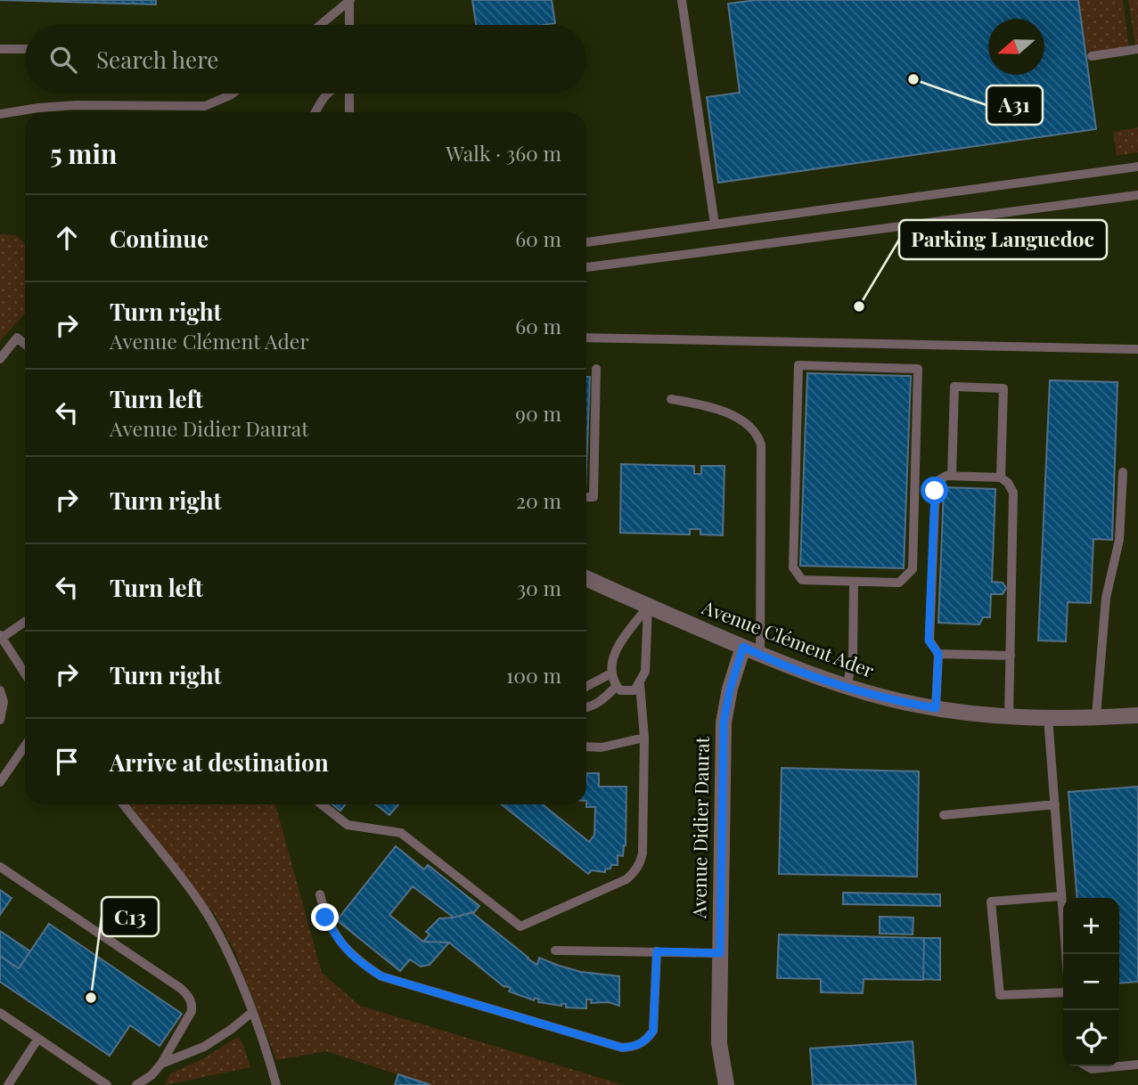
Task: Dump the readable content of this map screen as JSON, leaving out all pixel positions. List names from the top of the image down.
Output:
{
  "streets": {
    "street": ["Avenue Clément Ader", "Avenue Didier Daurat"]
  },
  "crossings": [
    ["Avenue Clément Ader", "Avenue Didier Daurat"]
  ],
  "places": ["A31", "Parking Languedoc", "C13"],
  "north": "left",
  "page": {
    "search": "Search here",
    "heading": ["5 min", "Walk · 360 m"],
    "list": [
      ["Continue", "60 m"],
      ["Turn right", "Avenue Clément Ader", "60 m"],
      ["Turn left", "Avenue Didier Daurat", "90 m"],
      ["Turn right", "20 m"],
      ["Turn left", "30 m"],
      ["Turn right", "100 m"],
      "Arrive at destination"
    ],
    "map_buttons": ["+", "−"]
  }
}
